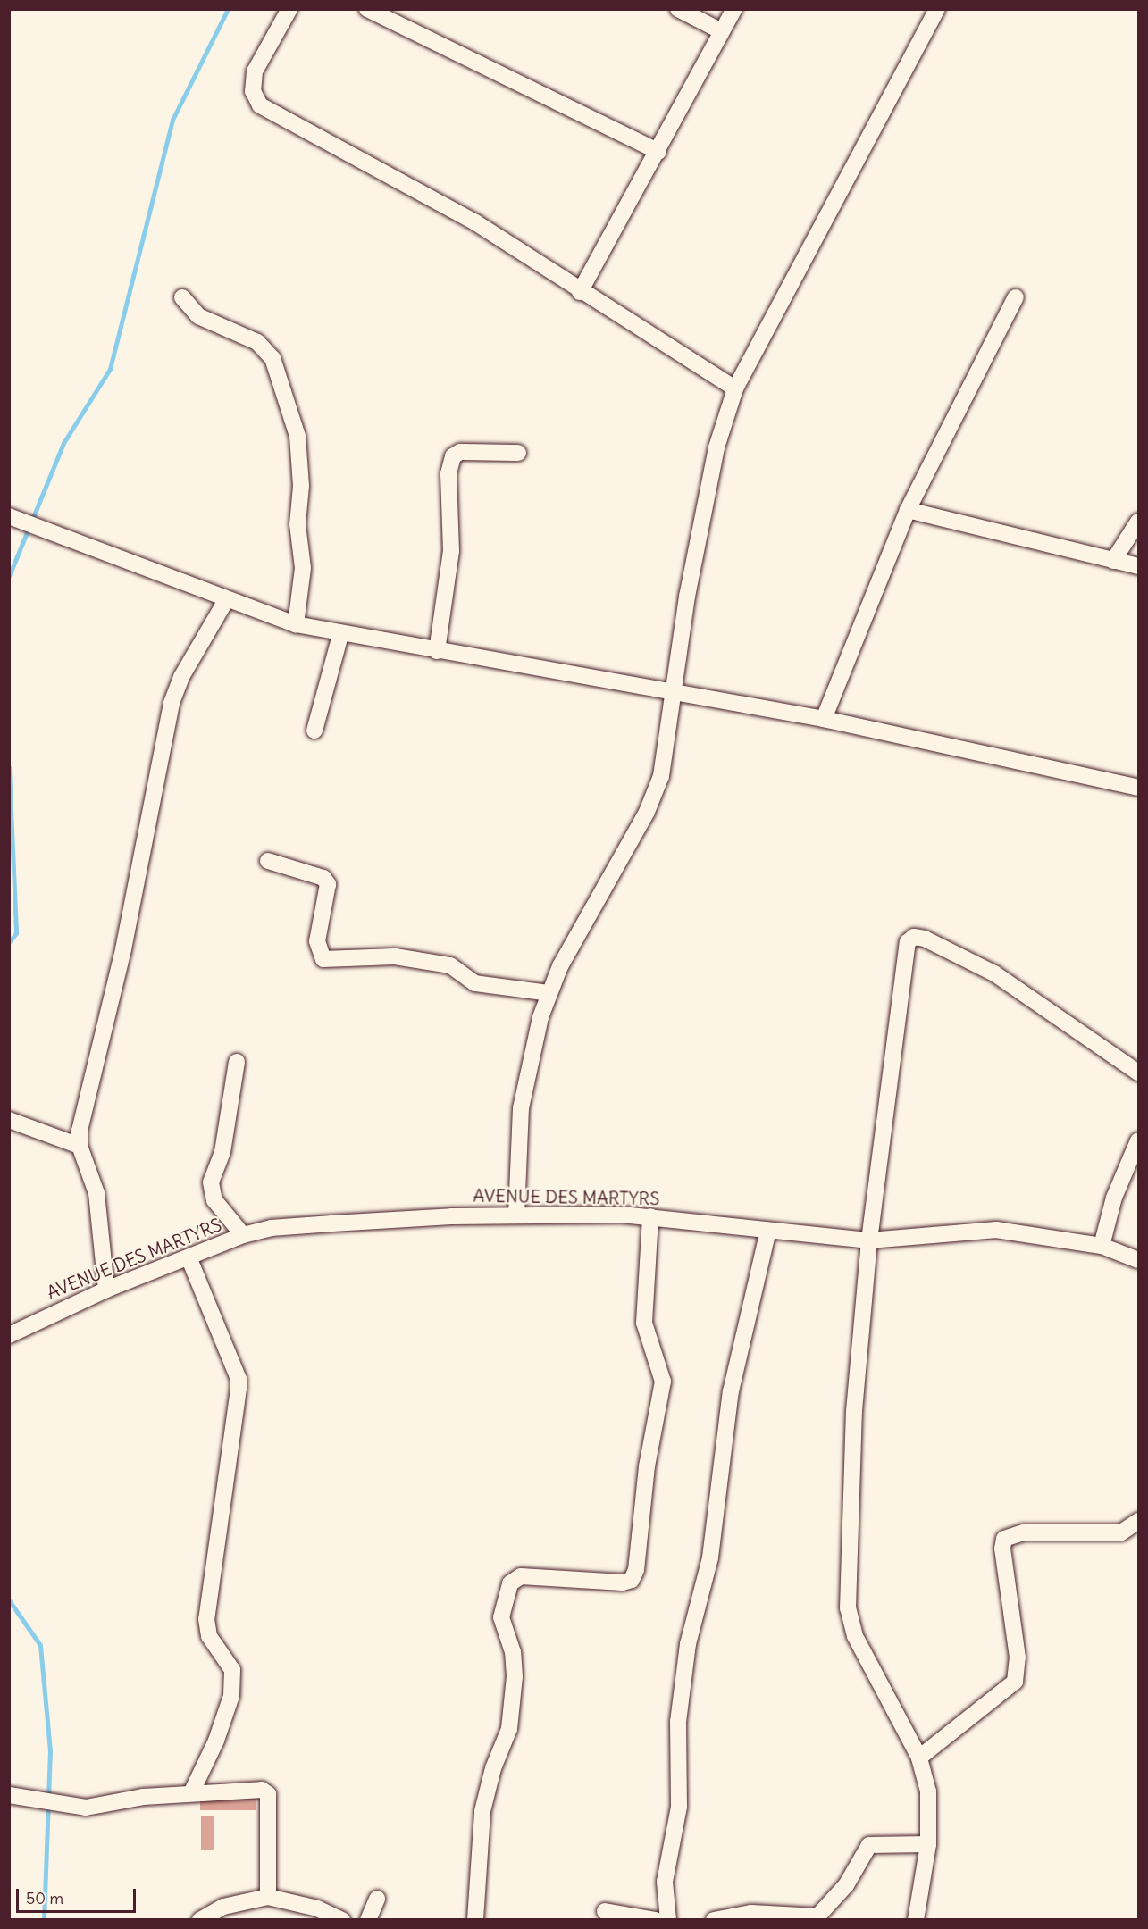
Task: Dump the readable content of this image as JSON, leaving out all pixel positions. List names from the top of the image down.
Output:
{
  "streets": {
    "street": ["AVENUE DES MARTYRS"]
  },
  "scale_bar": "50 m"
}
